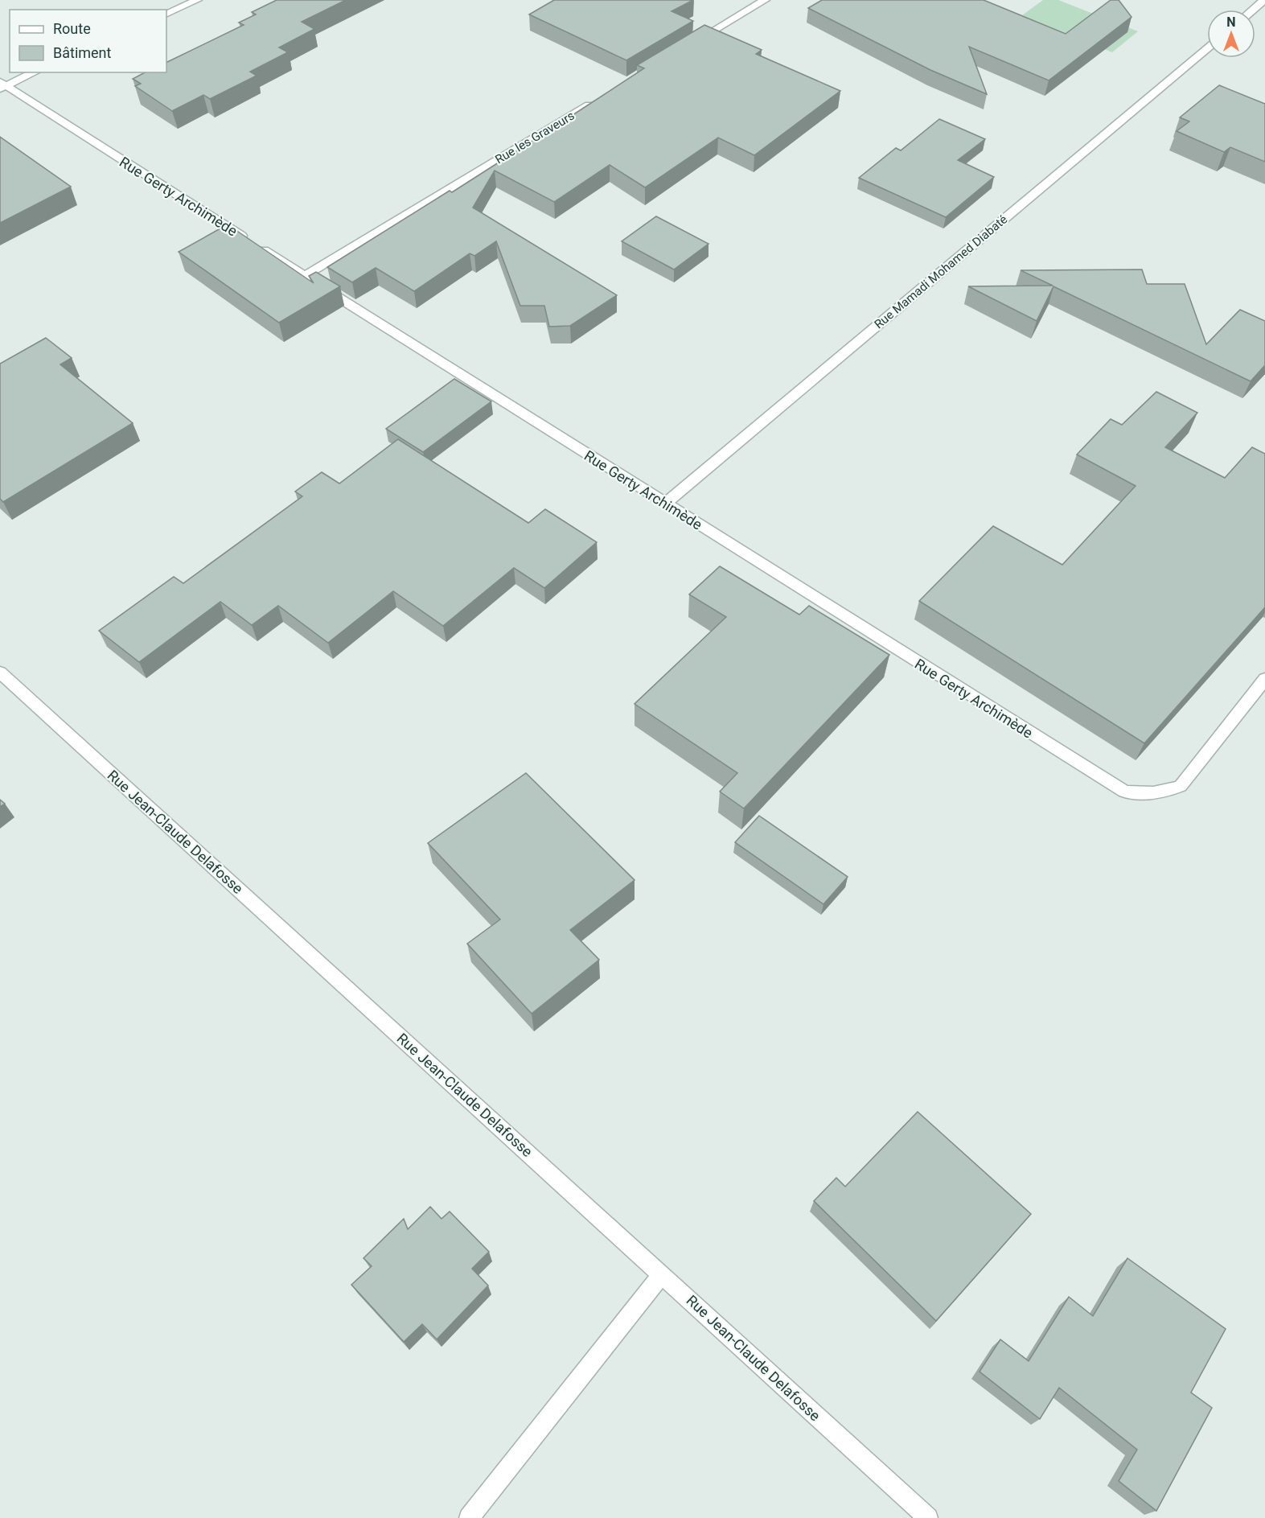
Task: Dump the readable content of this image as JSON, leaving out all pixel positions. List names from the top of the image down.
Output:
{
  "streets": {
    "street": [
      "Rue les Graveurs",
      "Rue Gerty Archimède",
      "Rue Mamadi Mohamed Diabaté",
      "Rue Jean-Claude Delafosse"
    ]
  },
  "crossings": [
    ["Rue les Graveurs", "Rue Gerty Archimède"],
    ["Rue Gerty Archimède", "Rue Mamadi Mohamed Diabaté"]
  ],
  "legend": ["Route", "Bâtiment"],
  "north": "top"
}
